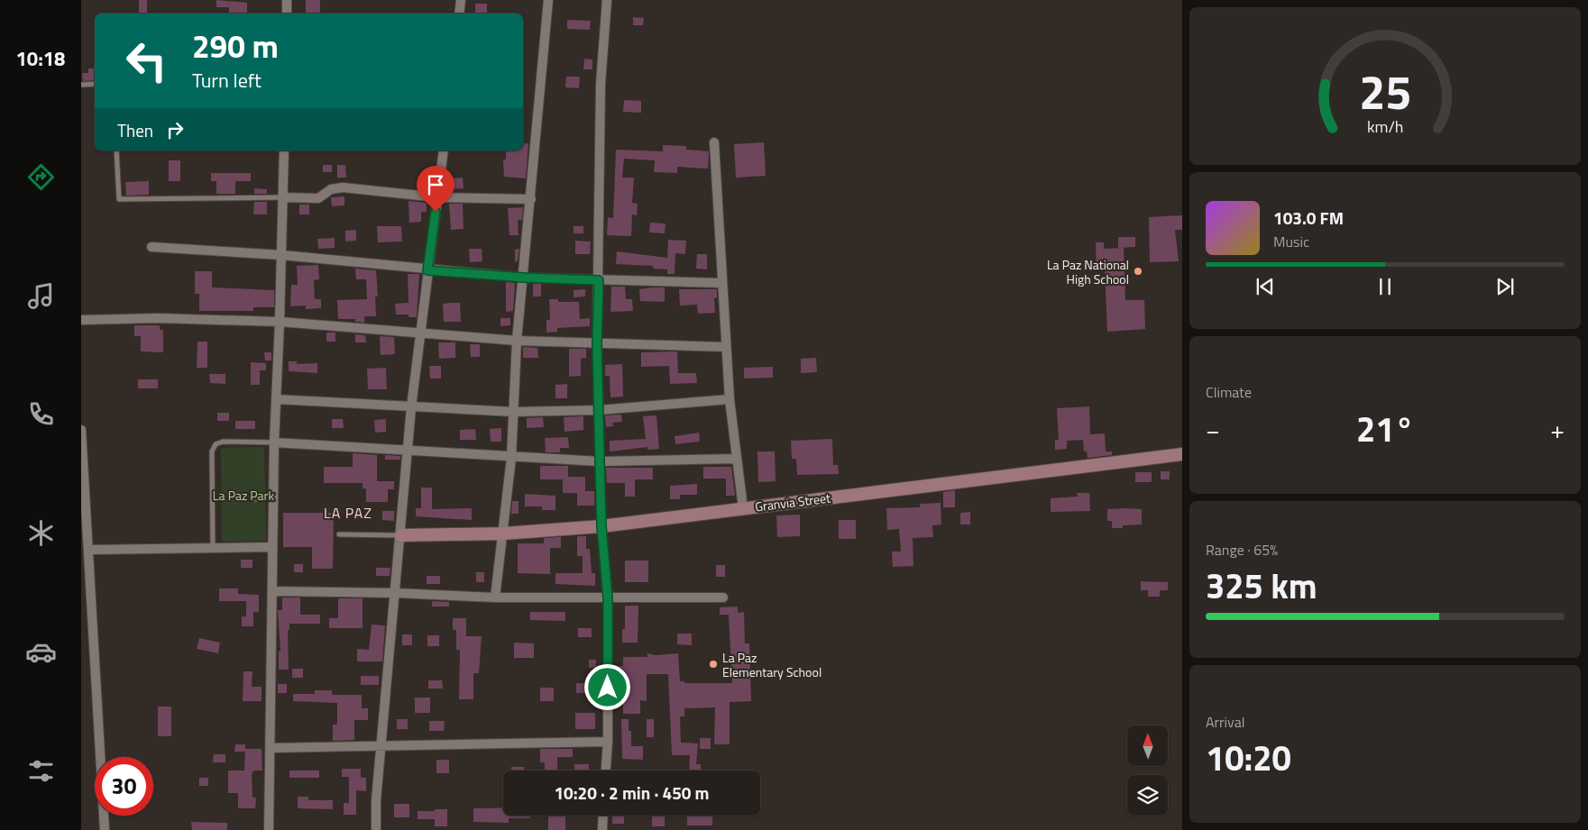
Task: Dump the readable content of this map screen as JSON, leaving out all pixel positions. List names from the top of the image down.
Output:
{
  "streets": {
    "street": ["Granvia Street"]
  },
  "districts": ["LA PAZ"],
  "parks": ["La Paz Park"],
  "places": ["La Paz National High School", "La Paz Elementary School"],
  "north": "top",
  "page": {
    "tabs": "10:18",
    "turn": ["290 m", "Turn left"],
    "then": "Then",
    "song": ["103.0 FM", "Music"],
    "tile": [
      "Climate",
      ["Range · 65%", "325 km"],
      ["Arrival", "10:20"]
    ],
    "heat": ["−", "21°", "+"],
    "limit": "30",
    "trip": "10:20 · 2 min · 450 m",
    "gauge": ["25", "km/h"]
  }
}
